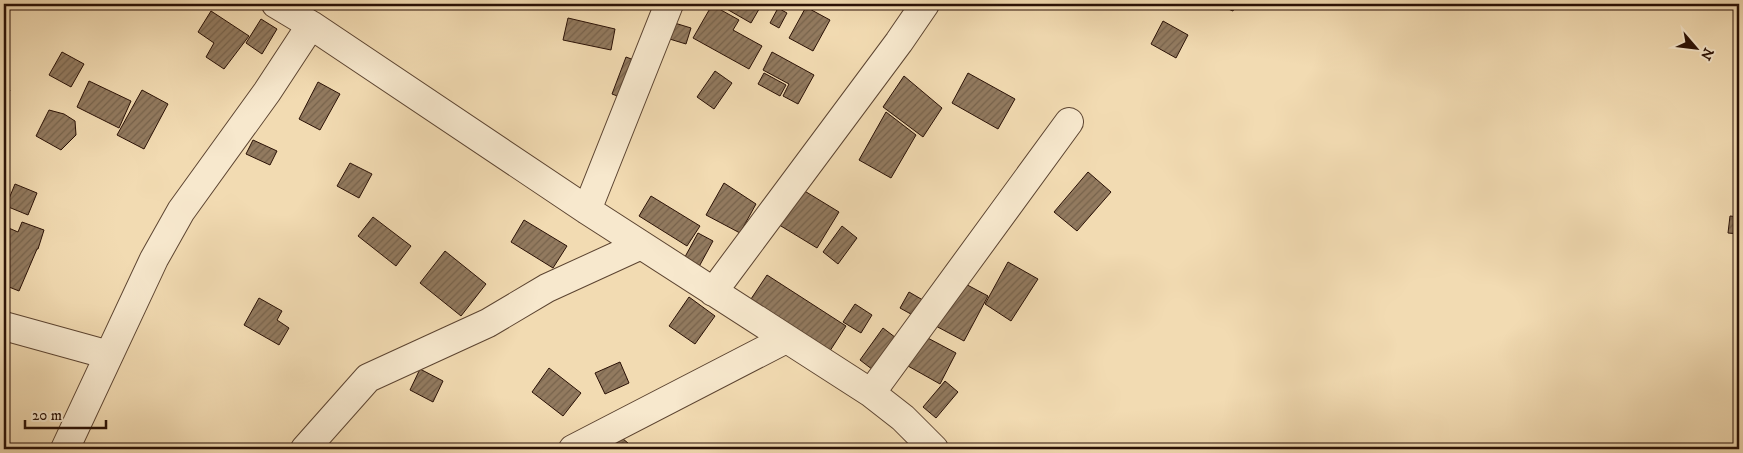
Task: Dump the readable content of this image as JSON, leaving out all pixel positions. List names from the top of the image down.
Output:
{
  "scale_bar": "20 m",
  "north": "bottom right"
}
